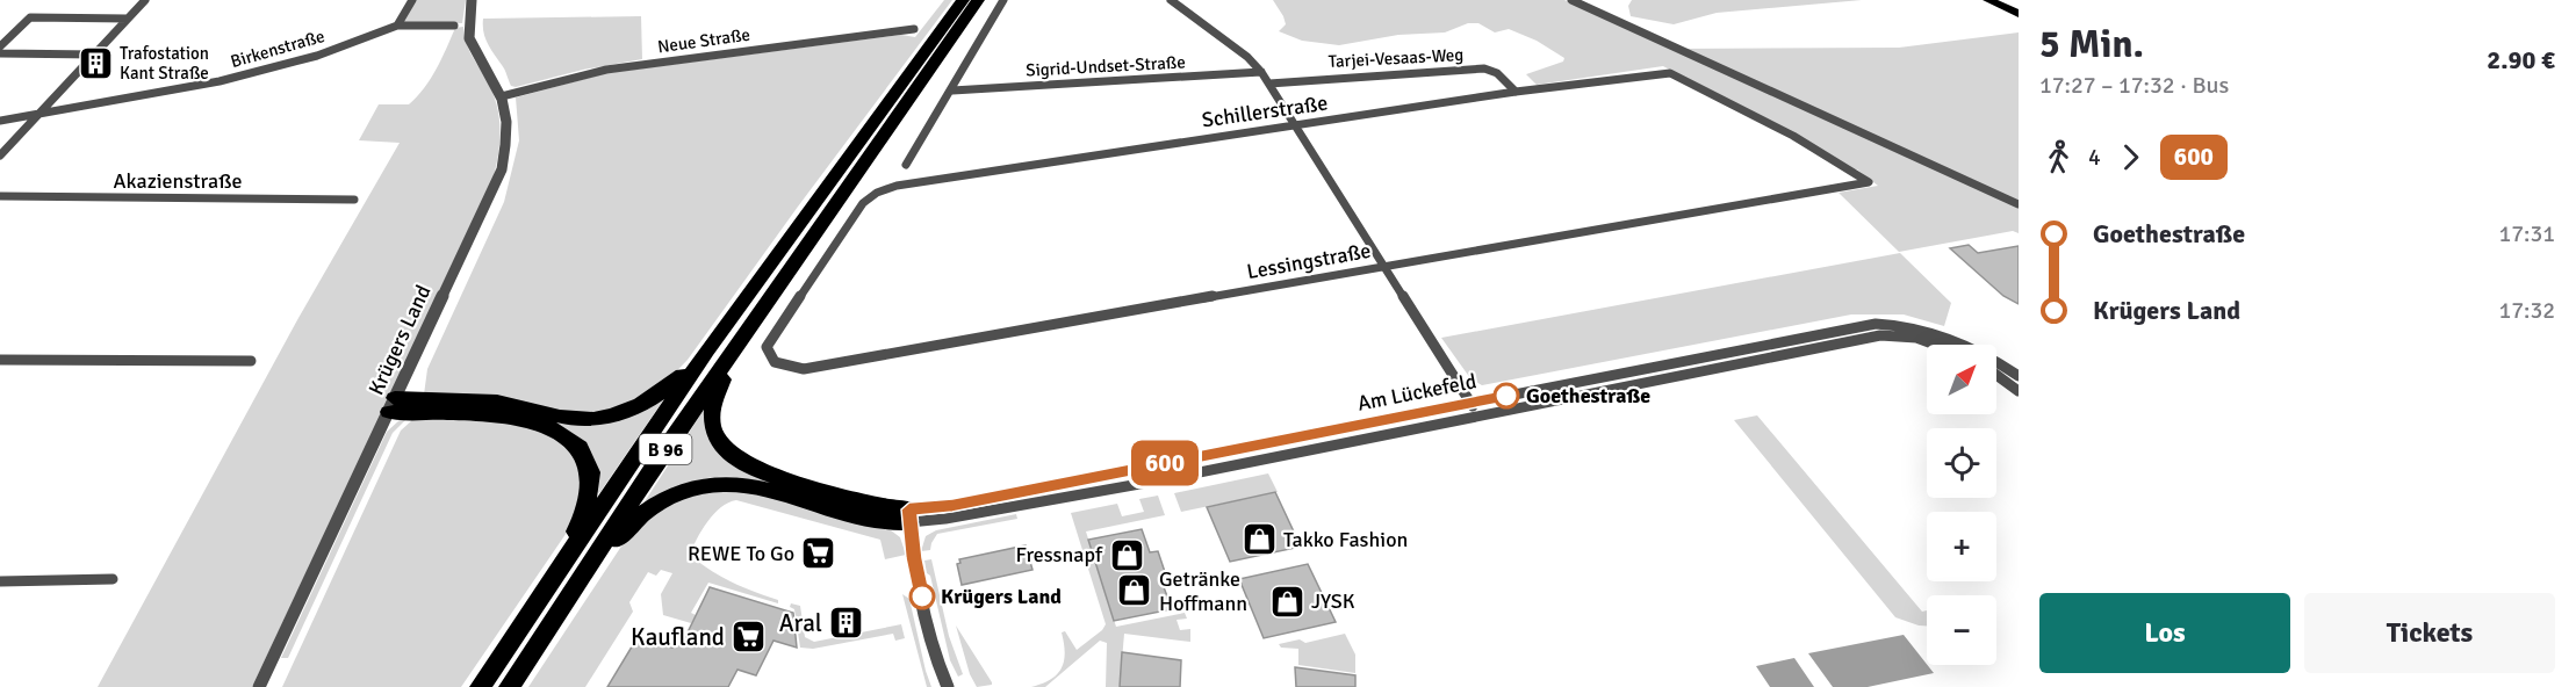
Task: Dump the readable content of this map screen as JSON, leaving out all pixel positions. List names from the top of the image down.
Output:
{
  "streets": {
    "highway": ["B 96"],
    "street": [
      "Neue Straße",
      "Birkenstraße",
      "Tarjei-Vesaas-Weg",
      "Sigrid-Undset-Straße",
      "Schillerstraße",
      "Akazienstraße",
      "Lessingstraße",
      "Krügers Land",
      "Am Lückefeld"
    ]
  },
  "crossings": [
    ["Neue Straße", "Krügers Land"],
    ["Tarjei-Vesaas-Weg", "Schillerstraße"],
    ["Schillerstraße", "Lessingstraße"]
  ],
  "places": {
    "building": ["Trafostation Kant Straße", "Aral"],
    "other": ["Goethestraße", "Krügers Land"],
    "shop": [
      "Takko Fashion",
      "Fressnapf",
      "Getränke Hoffmann",
      "JYSK"
    ],
    "supermarket": ["REWE To Go", "Kaufland"]
  },
  "lines": ["bus line 600"],
  "north": "top right",
  "page": {
    "on_map": "600",
    "heading": ["5 Min.", "17:27 – 17:32 · Bus", "2.90 €"],
    "legs": ["4", "600"],
    "list": [
      {
        "name": "Goethestraße",
        "value": "17:31"
      },
      {
        "name": "Krügers Land",
        "value": "17:32"
      }
    ],
    "map_buttons": ["+", "−"],
    "buttons": ["Los", "Tickets"]
  }
}
